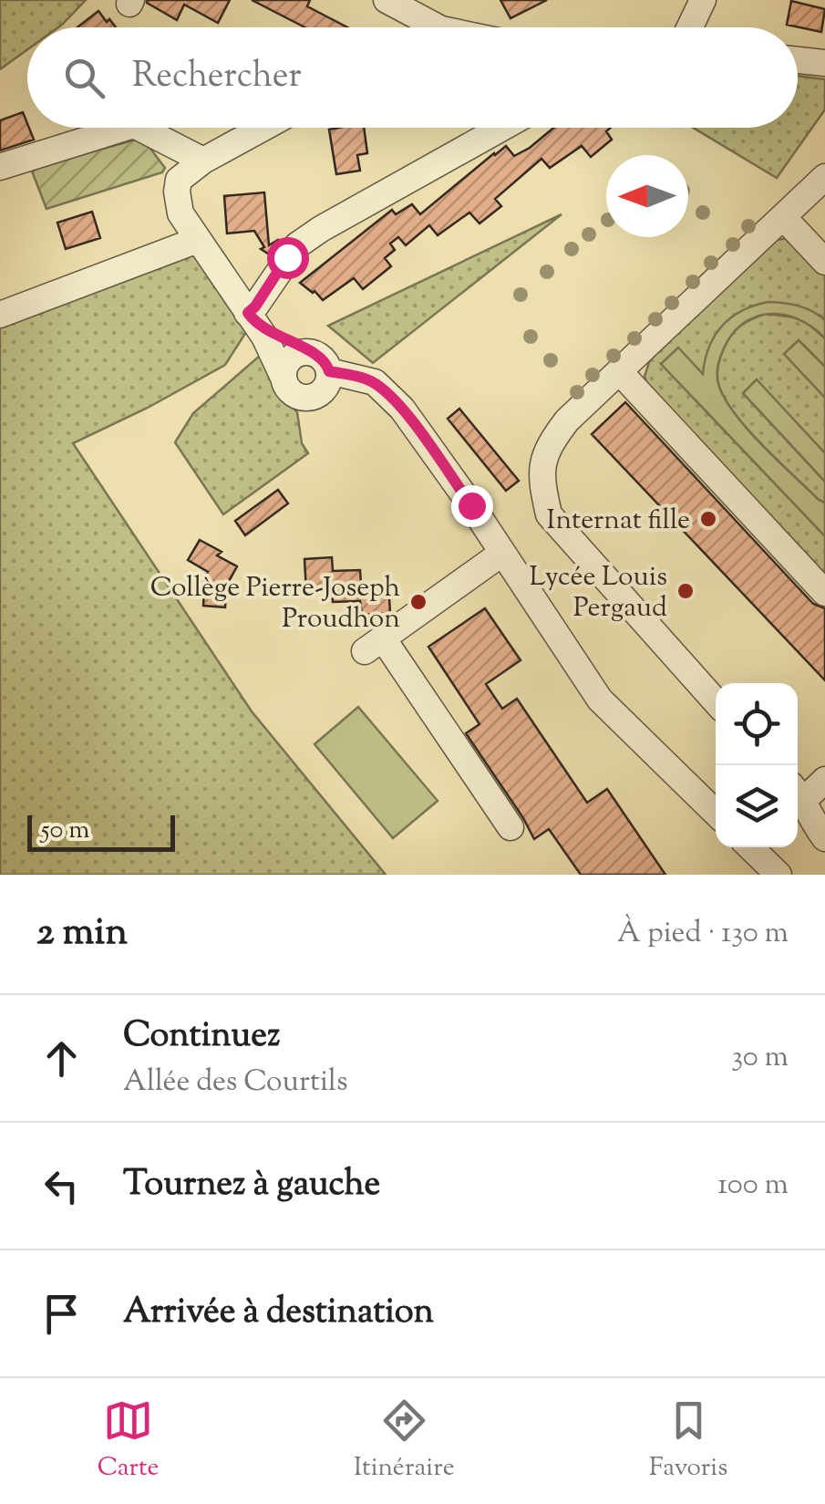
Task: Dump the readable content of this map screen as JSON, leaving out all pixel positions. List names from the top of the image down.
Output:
{
  "places": ["Internat fille", "Lycée Louis Pergaud", "Collège Pierre-Joseph Proudhon"],
  "scale_bar": "50 m",
  "north": "left",
  "page": {
    "search": "Rechercher",
    "scale": "50 m",
    "heading": ["2 min", "À pied · 130 m"],
    "list": [
      ["Continuez", "Allée des Courtils", "30 m"],
      ["Tournez à gauche", "100 m"],
      "Arrivée à destination"
    ],
    "nav": ["Carte", "Itinéraire", "Favoris"]
  }
}
